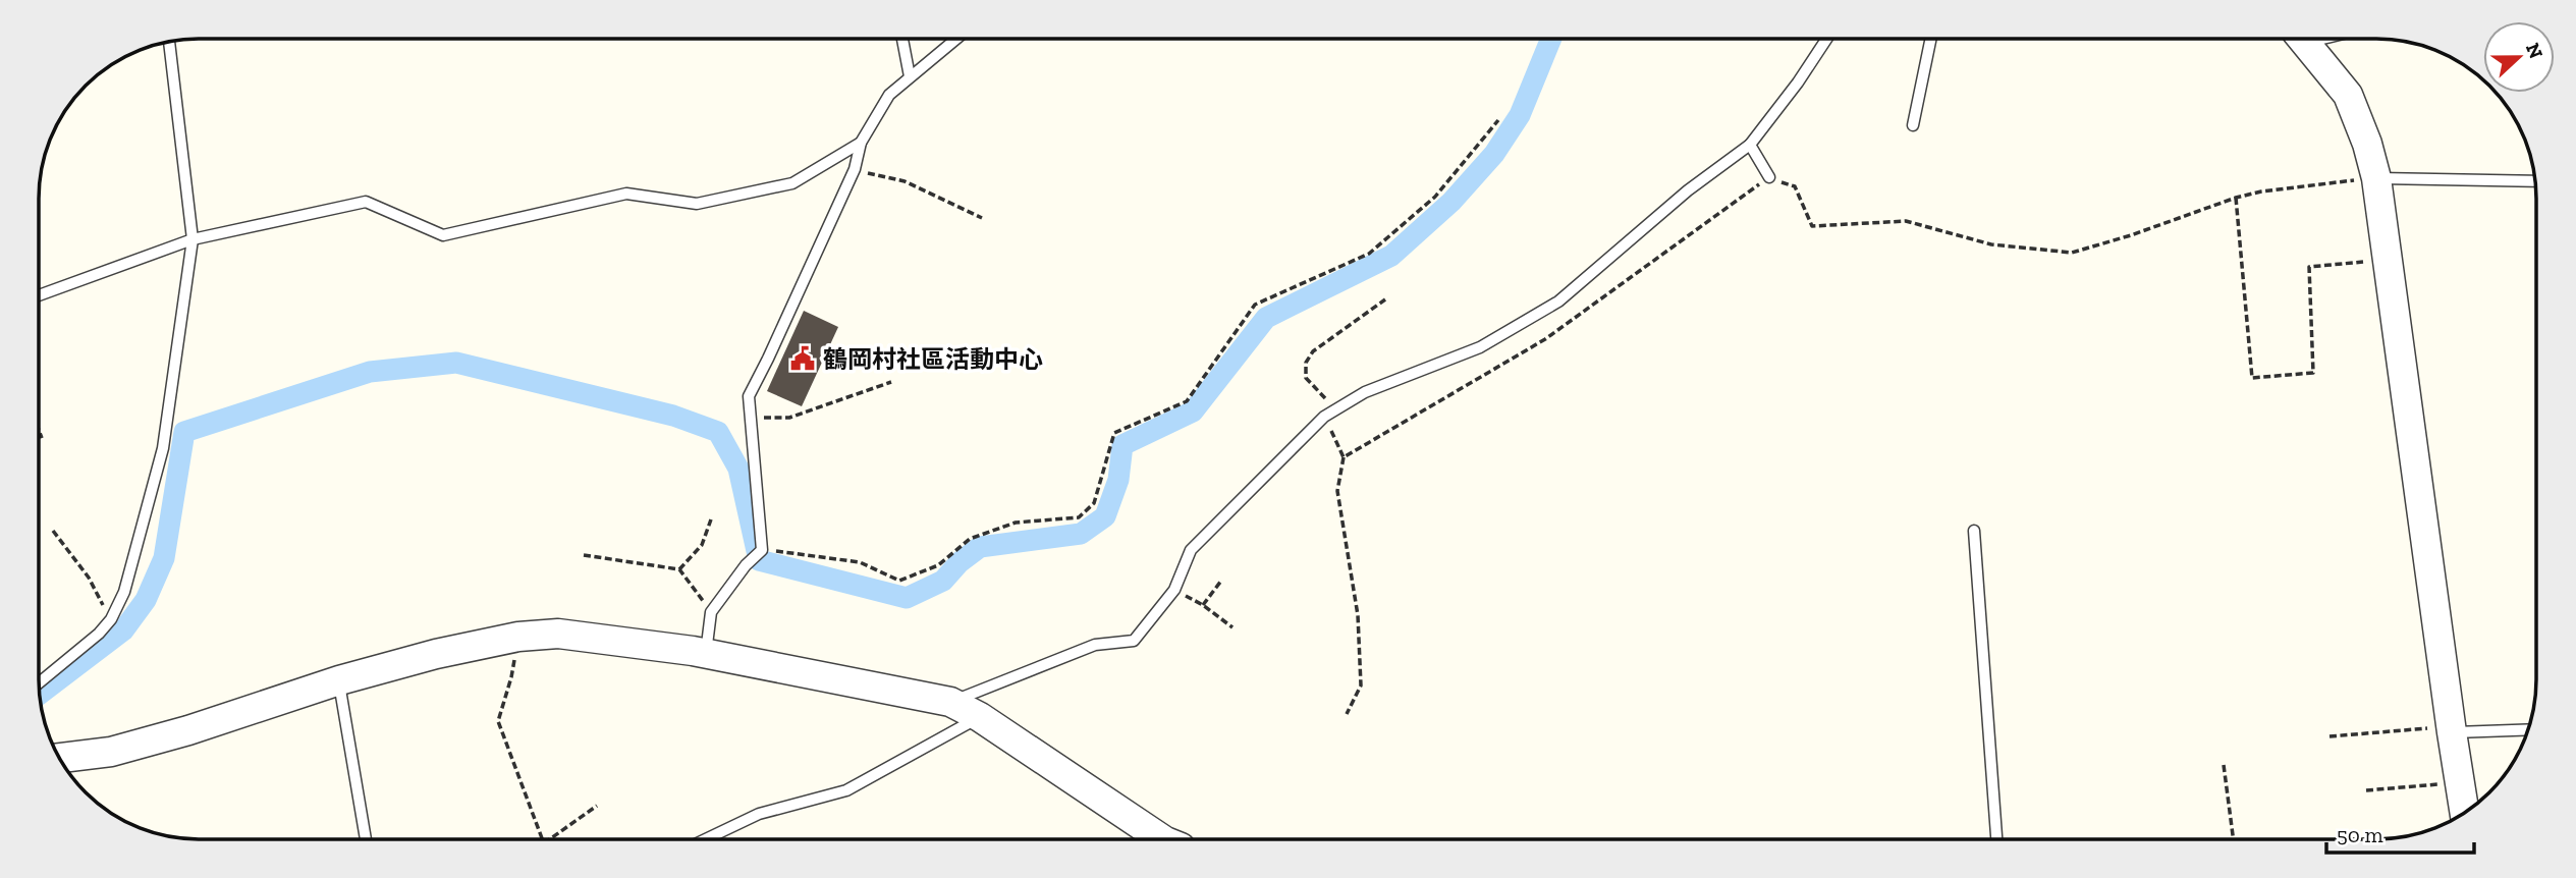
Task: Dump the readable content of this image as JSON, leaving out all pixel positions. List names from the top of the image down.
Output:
{
  "places": {
    "public building": ["鶴岡村社區活動中心"]
  },
  "scale_bar": "50 m",
  "north": "right"
}
